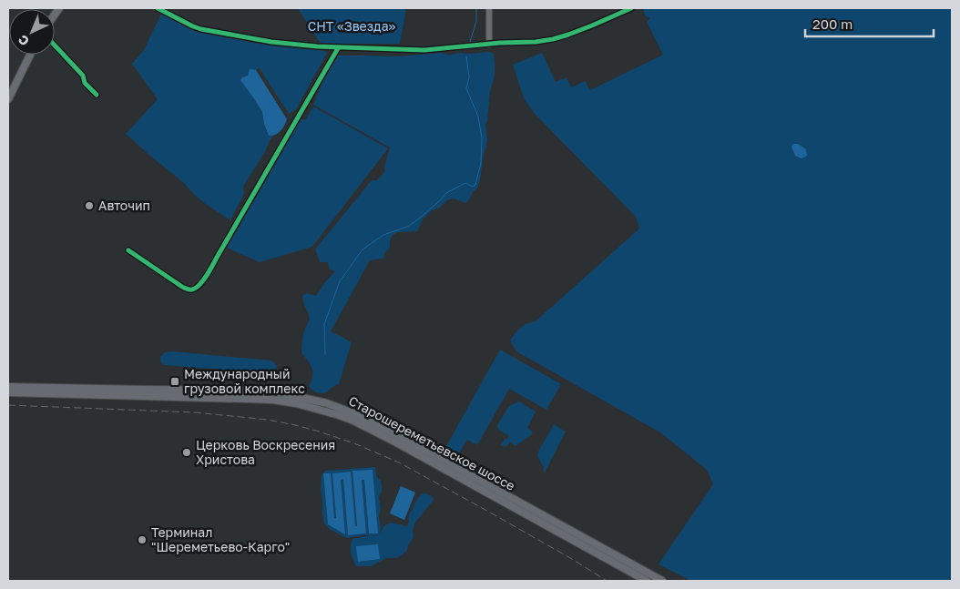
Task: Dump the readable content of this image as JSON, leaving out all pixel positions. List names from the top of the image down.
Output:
{
  "streets": {
    "main road": ["Старошереметьевское шоссе"]
  },
  "parks": ["СНТ «Звезда»"],
  "places": {
    "other": ["Авточип", "Церковь Воскресения Христова", "Терминал \"Шереметьево-Карго\""],
    "transit": ["Международный грузовой комплекс"]
  },
  "scale_bar": "200 m",
  "north": "bottom left"
}
